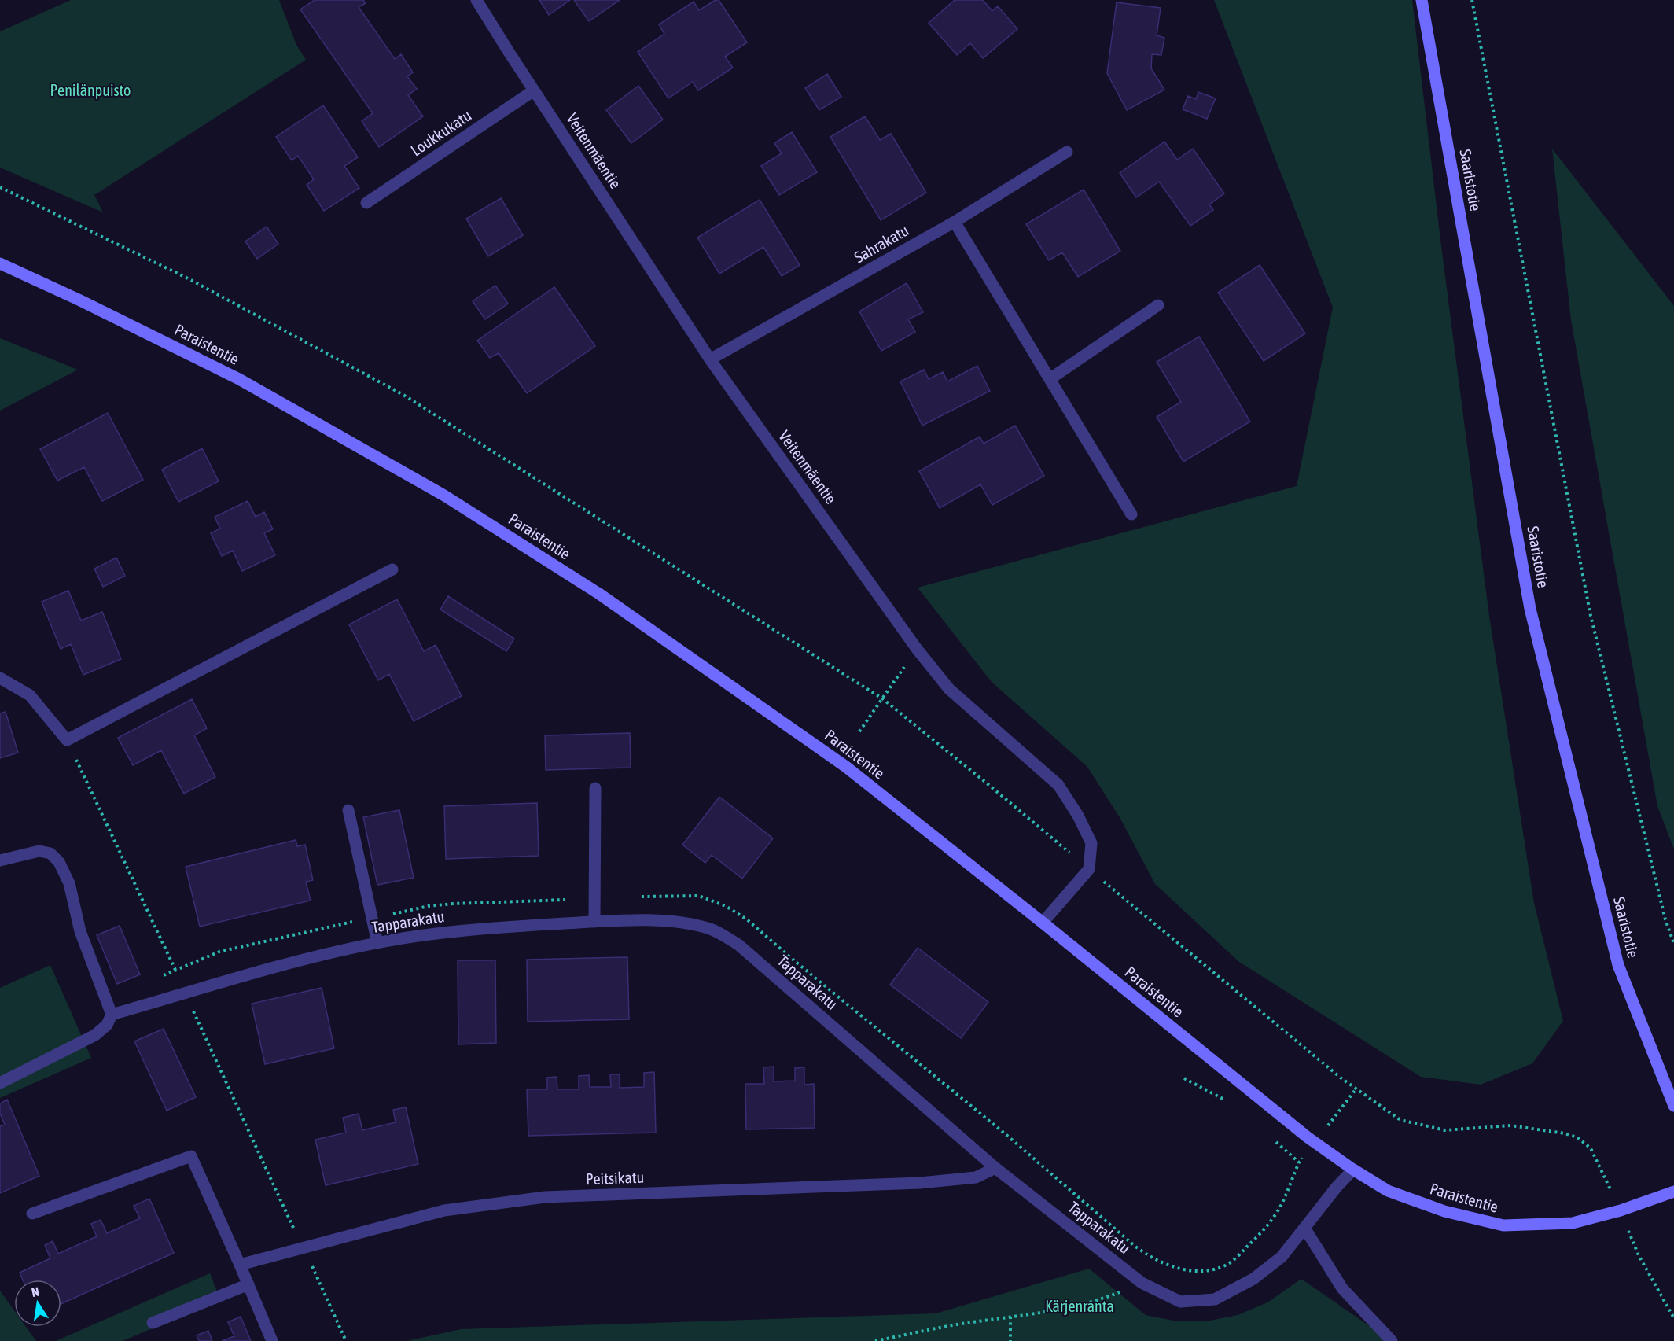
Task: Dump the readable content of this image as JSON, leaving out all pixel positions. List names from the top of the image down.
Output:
{
  "streets": {
    "main road": ["Saaristotie", "Paraistentie"],
    "street": [
      "Loukkukatu",
      "Veitenmäentie",
      "Sahrakatu",
      "Tapparakatu",
      "Peitsikatu"
    ]
  },
  "crossings": [
    ["Loukkukatu", "Veitenmäentie"],
    ["Veitenmäentie", "Sahrakatu"],
    ["Paraistentie", "Tapparakatu"],
    ["Tapparakatu", "Peitsikatu"]
  ],
  "parks": ["Penilänpuisto", "Kärjenranta"],
  "north": "top"
}
